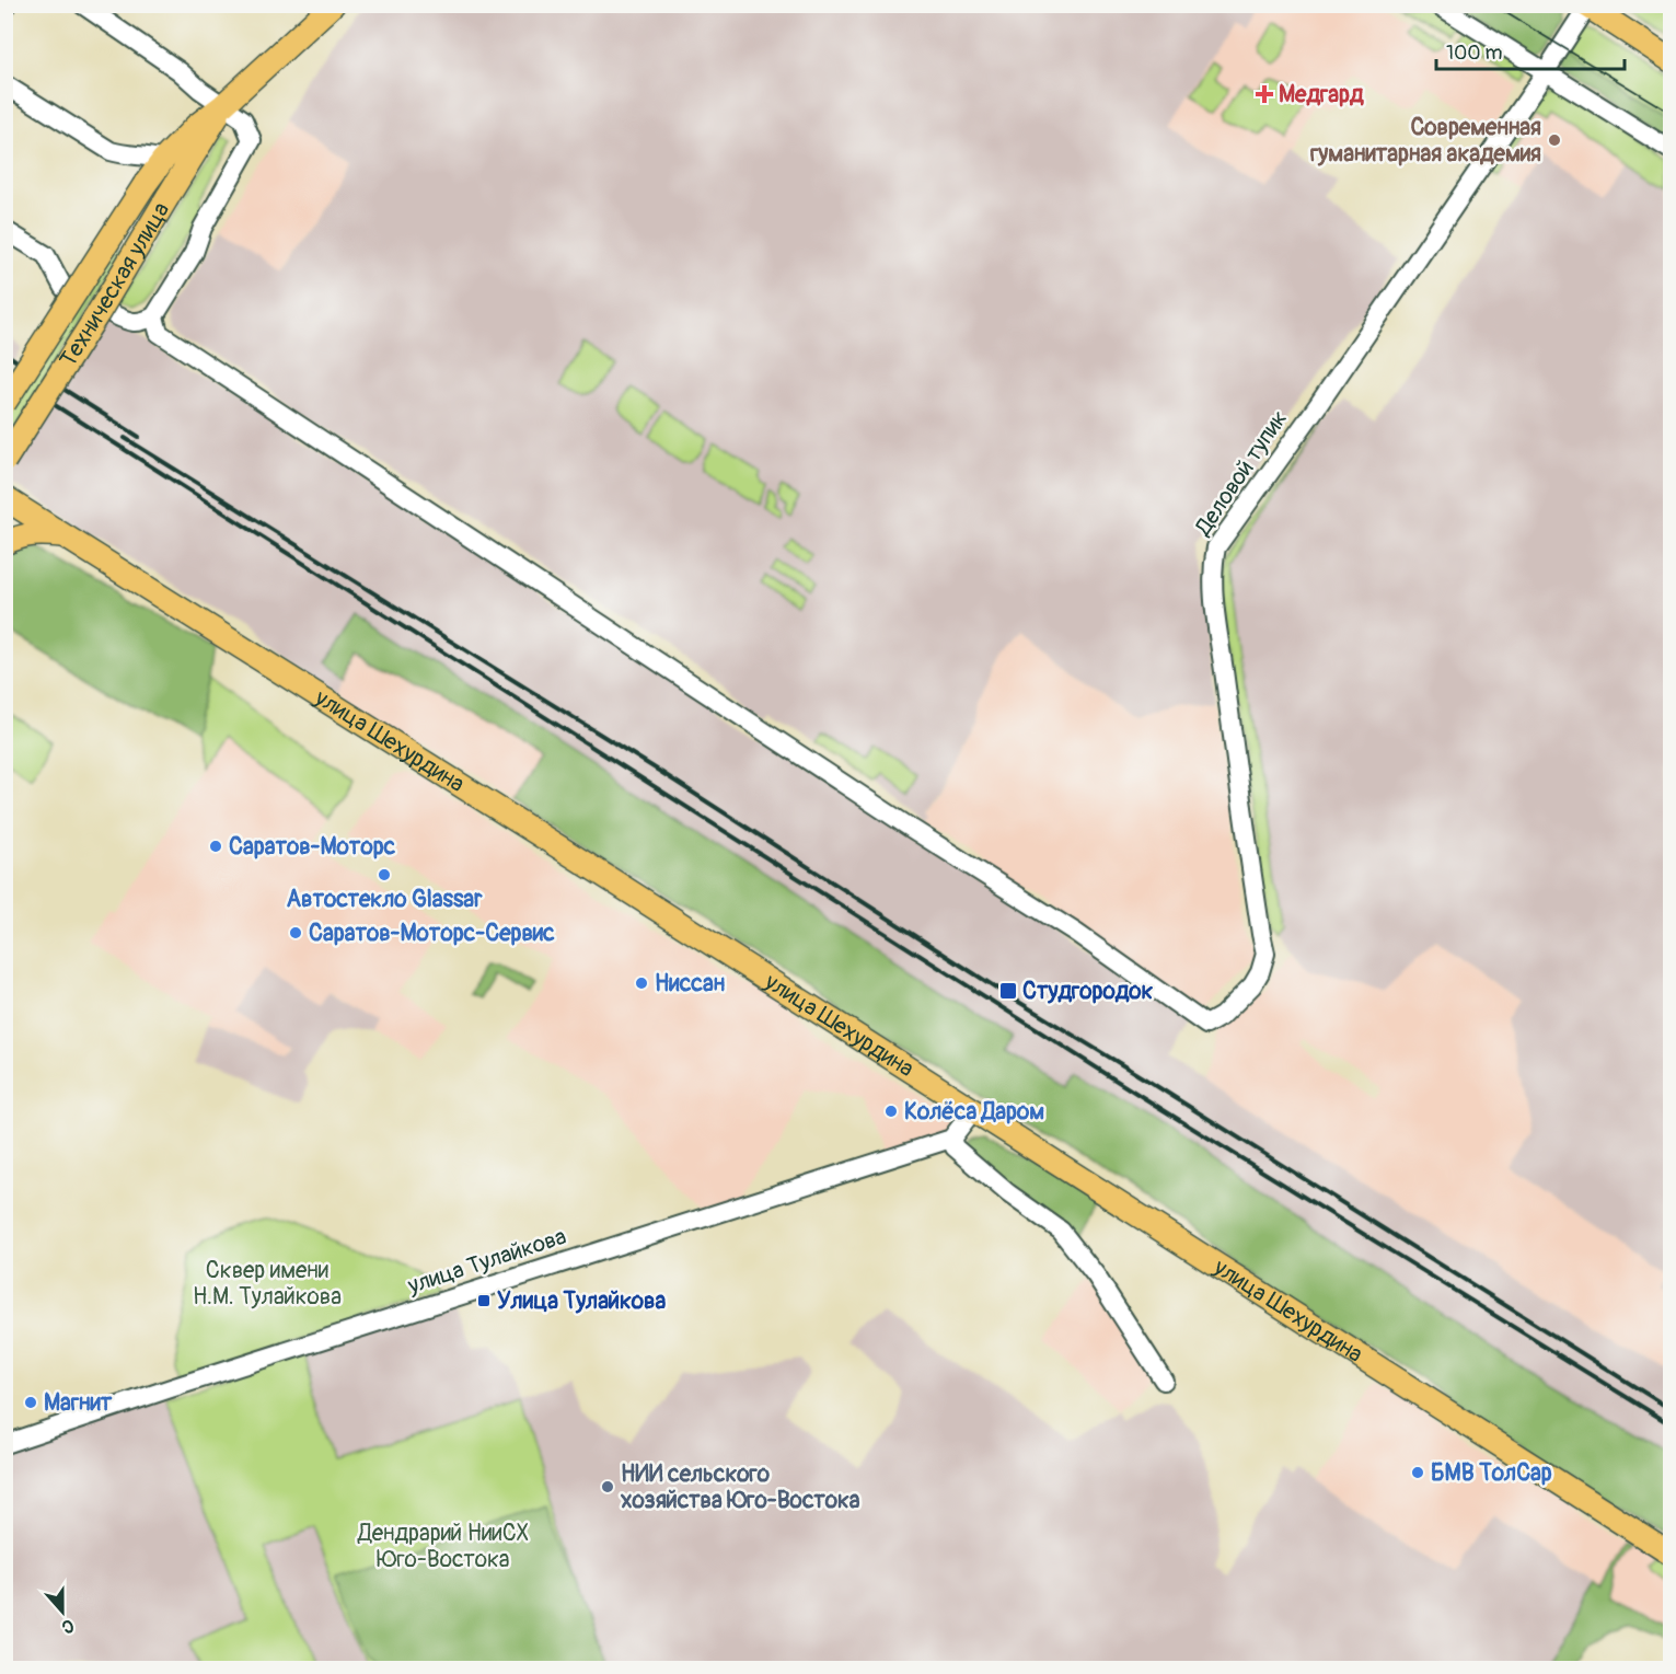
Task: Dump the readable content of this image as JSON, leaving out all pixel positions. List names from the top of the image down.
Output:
{
  "streets": {
    "main road": ["Техническая улица", "улица Шехурдина"],
    "street": ["Деловой тупик", "улица Тулайкова"]
  },
  "parks": ["Сквер имени Н.М. Тулайкова", "Дендрарий НииСХ Юго-Востока"],
  "places": {
    "health": ["Медгард"],
    "other": [
      "Современная гуманитарная академия",
      "Саратов-Моторс",
      "Автостекло Glassar",
      "Саратов-Моторс-Сервис",
      "Ниссан",
      "Колёса Даром",
      "Магнит",
      "БМВ ТолСар",
      "НИИ сельского хозяйства Юго-Востока"
    ],
    "transit": ["Студгородок", "Улица Тулайкова"]
  },
  "scale_bar": "100 m",
  "north": "bottom"
}
